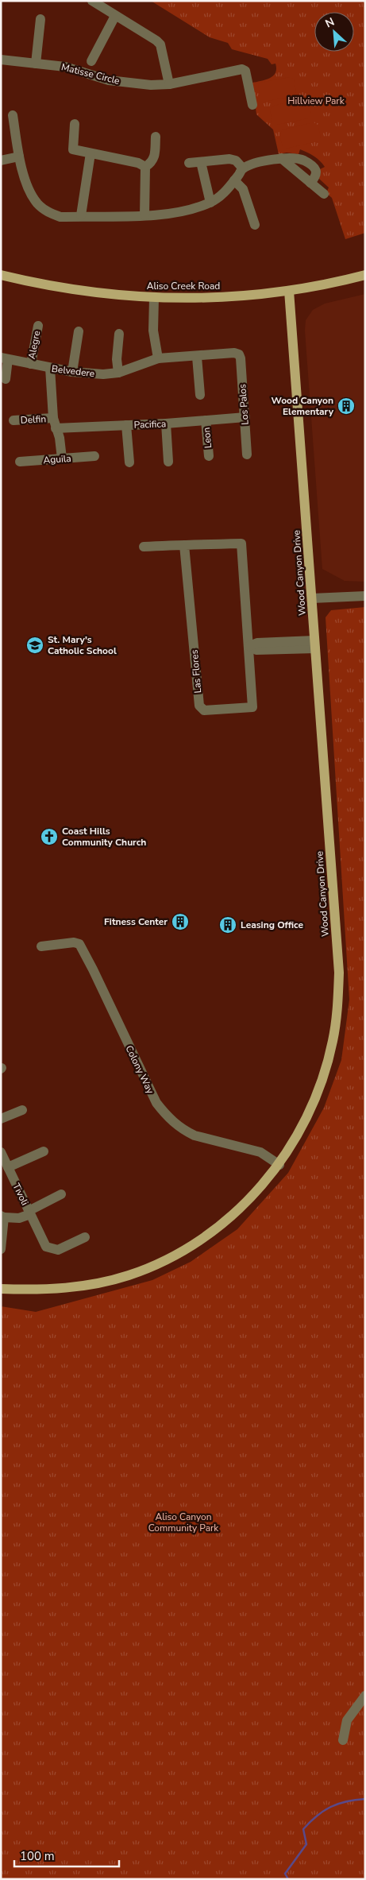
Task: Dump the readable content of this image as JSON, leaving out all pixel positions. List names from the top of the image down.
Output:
{
  "streets": {
    "main road": ["Aliso Creek Road", "Wood Canyon Drive"],
    "street": [
      "Matisse Circle",
      "Alegre",
      "Belvedere",
      "Los Palos",
      "Delfin",
      "Pacifica",
      "Leon",
      "Aguila",
      "Las Flores",
      "Colony Way",
      "Tivoli"
    ]
  },
  "crossings": [
    ["Aliso Creek Road", "Wood Canyon Drive"],
    ["Alegre", "Belvedere"],
    ["Belvedere", "Los Palos"],
    ["Los Palos", "Pacifica"],
    ["Pacifica", "Leon"],
    ["Wood Canyon Drive", "Colony Way"]
  ],
  "parks": ["Hillview Park", "Aliso Canyon Community Park"],
  "places": {
    "building": ["Wood Canyon Elementary", "Fitness Center", "Leasing Office"],
    "school or university": ["St. Mary's Catholic School"],
    "church": ["Coast Hills Community Church"]
  },
  "scale_bar": "100 m",
  "north": "top left"
}
